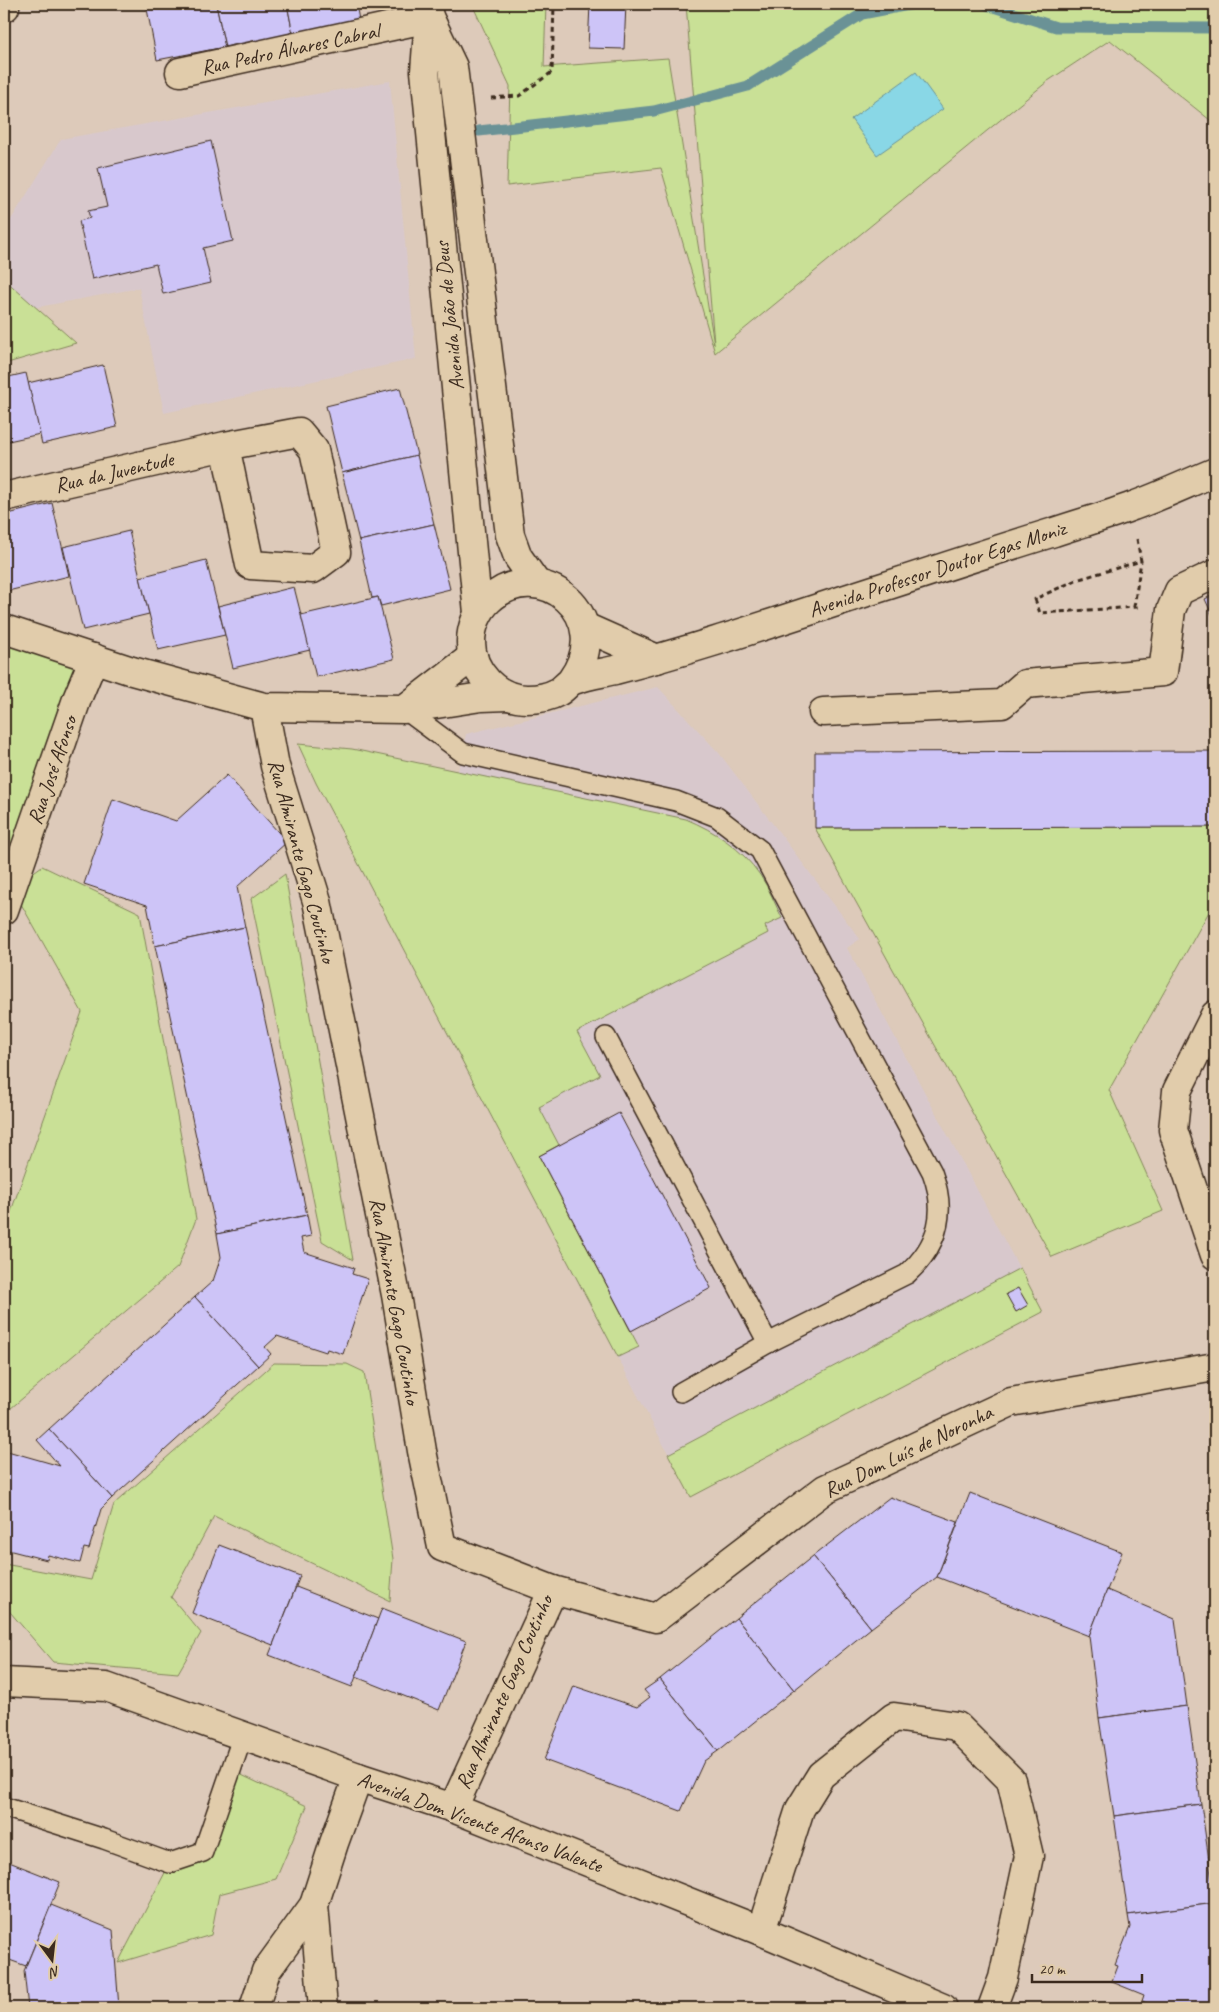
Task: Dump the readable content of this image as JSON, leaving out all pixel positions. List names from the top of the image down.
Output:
{
  "streets": {
    "street": [
      "Rua Pedro Álvares Cabral",
      "Avenida João de Deus",
      "Rua da Juventude",
      "Avenida Professor Doutor Egas Moniz",
      "Rua José Afonso",
      "Rua Almirante Gago Coutinho",
      "Rua Dom Luís de Noronha",
      "Avenida Dom Vicente Afonso Valente"
    ]
  },
  "crossings": [
    ["Rua Pedro Álvares Cabral", "Avenida João de Deus"],
    ["Avenida João de Deus", "Avenida Professor Doutor Egas Moniz"],
    ["Rua Almirante Gago Coutinho", "Rua Dom Luís de Noronha"],
    ["Rua Almirante Gago Coutinho", "Avenida Dom Vicente Afonso Valente"]
  ],
  "scale_bar": "20 m",
  "north": "bottom"
}
